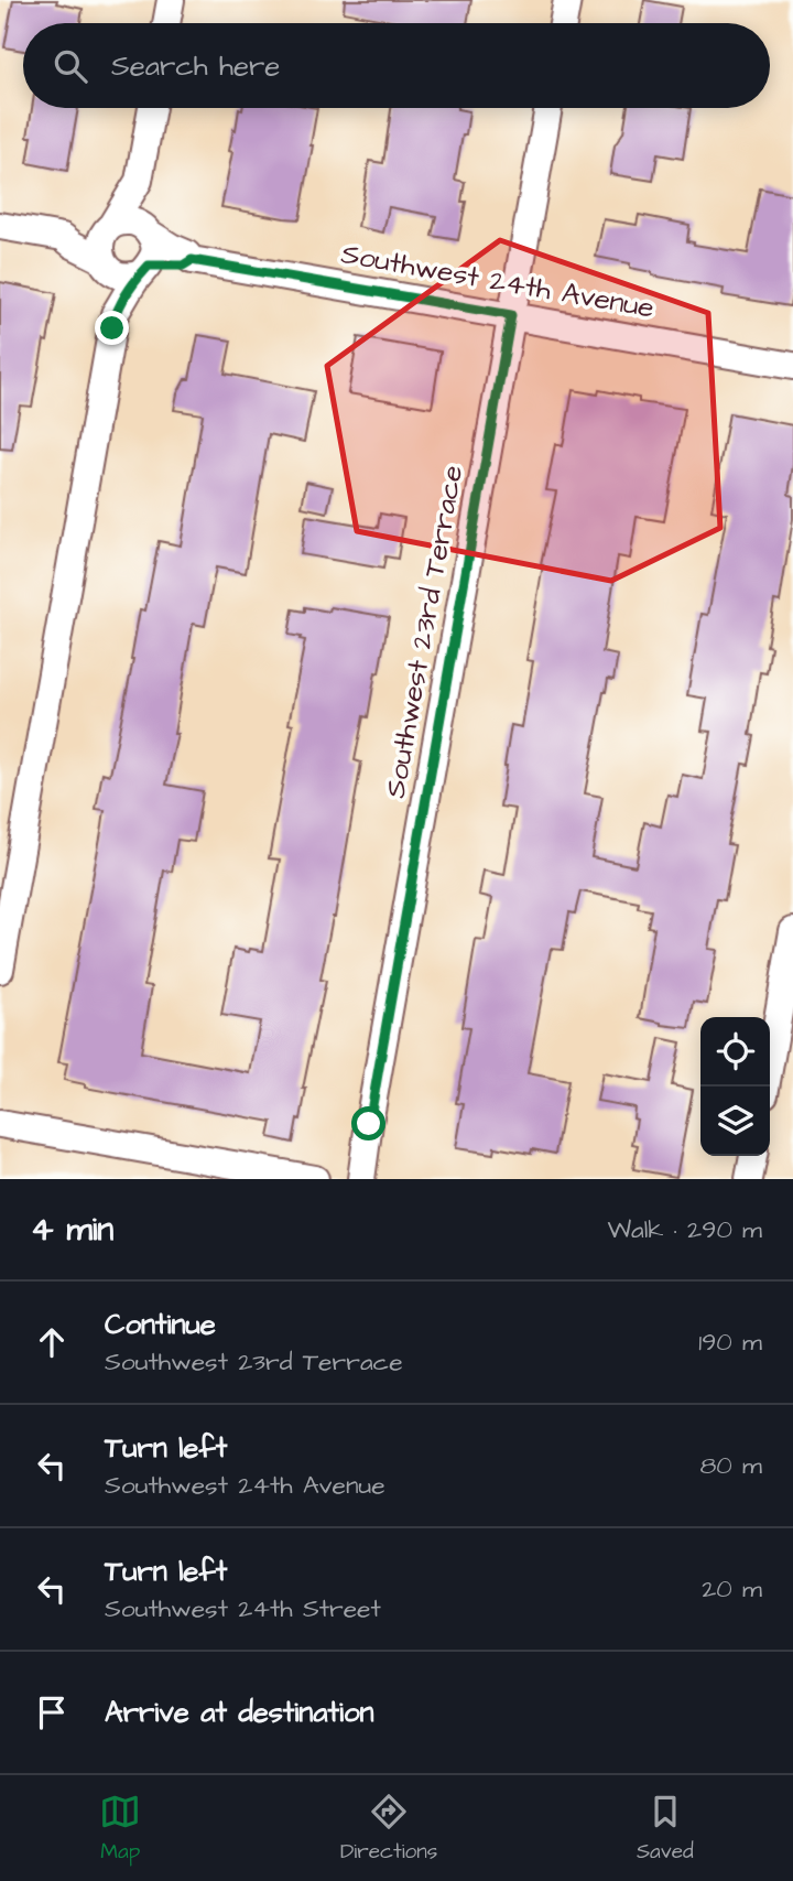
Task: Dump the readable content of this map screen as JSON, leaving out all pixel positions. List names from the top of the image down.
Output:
{
  "streets": {
    "street": ["Southwest 24th Avenue", "Southwest 23rd Terrace"]
  },
  "crossings": [
    ["Southwest 24th Avenue", "Southwest 23rd Terrace"]
  ],
  "page": {
    "search": "Search here",
    "heading": ["4 min", "Walk · 290 m"],
    "list": [
      ["Continue", "Southwest 23rd Terrace", "190 m"],
      ["Turn left", "Southwest 24th Avenue", "80 m"],
      ["Turn left", "Southwest 24th Street", "20 m"],
      "Arrive at destination"
    ],
    "nav": ["Map", "Directions", "Saved"]
  }
}
